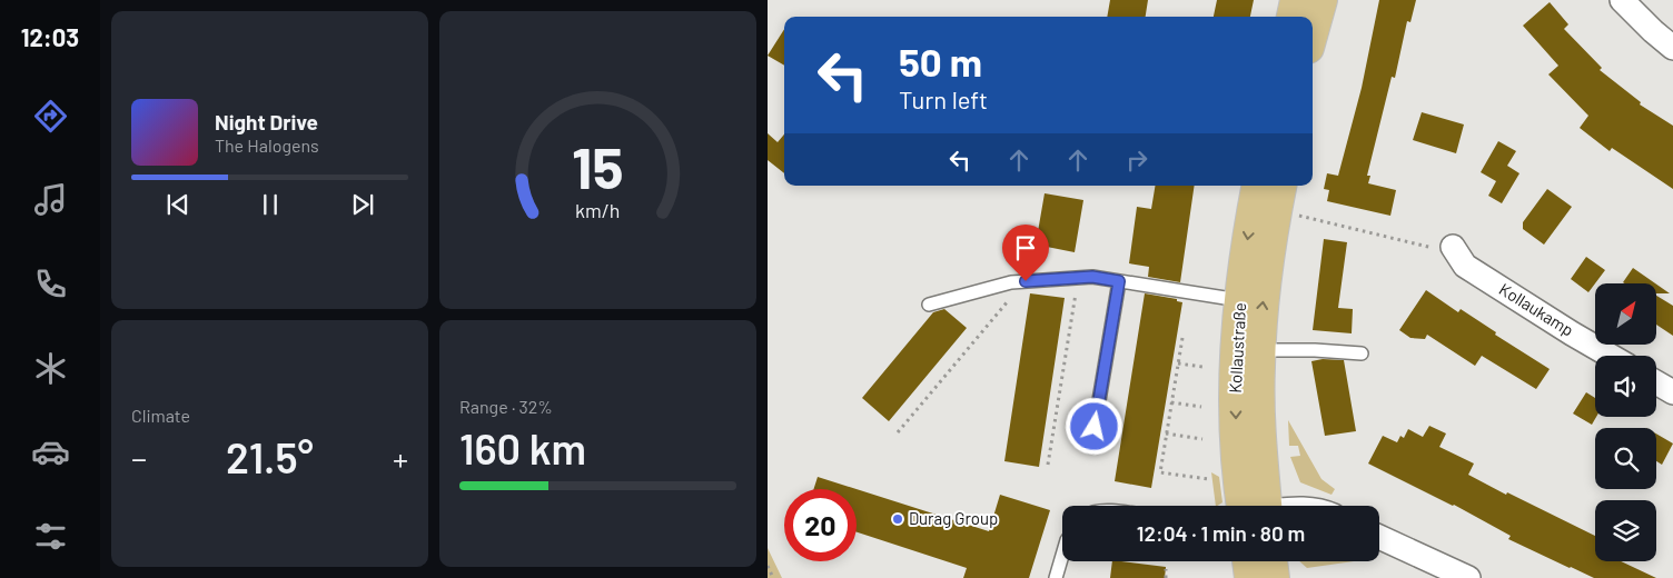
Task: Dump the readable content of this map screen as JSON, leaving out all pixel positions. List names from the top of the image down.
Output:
{
  "streets": {
    "main road": ["Kollaustraße"],
    "street": ["Kollaukamp"]
  },
  "places": ["Durag Group"],
  "north": "top right",
  "page": {
    "tabs": "12:03",
    "turn": ["50 m", "Turn left"],
    "song": ["Night Drive", "The Halogens"],
    "tile": [
      "Climate",
      ["Range · 32%", "160 km"]
    ],
    "heat": ["−", "21.5°", "+"],
    "limit": "20",
    "trip": "12:04 · 1 min · 80 m",
    "gauge": ["15", "km/h"]
  }
}
